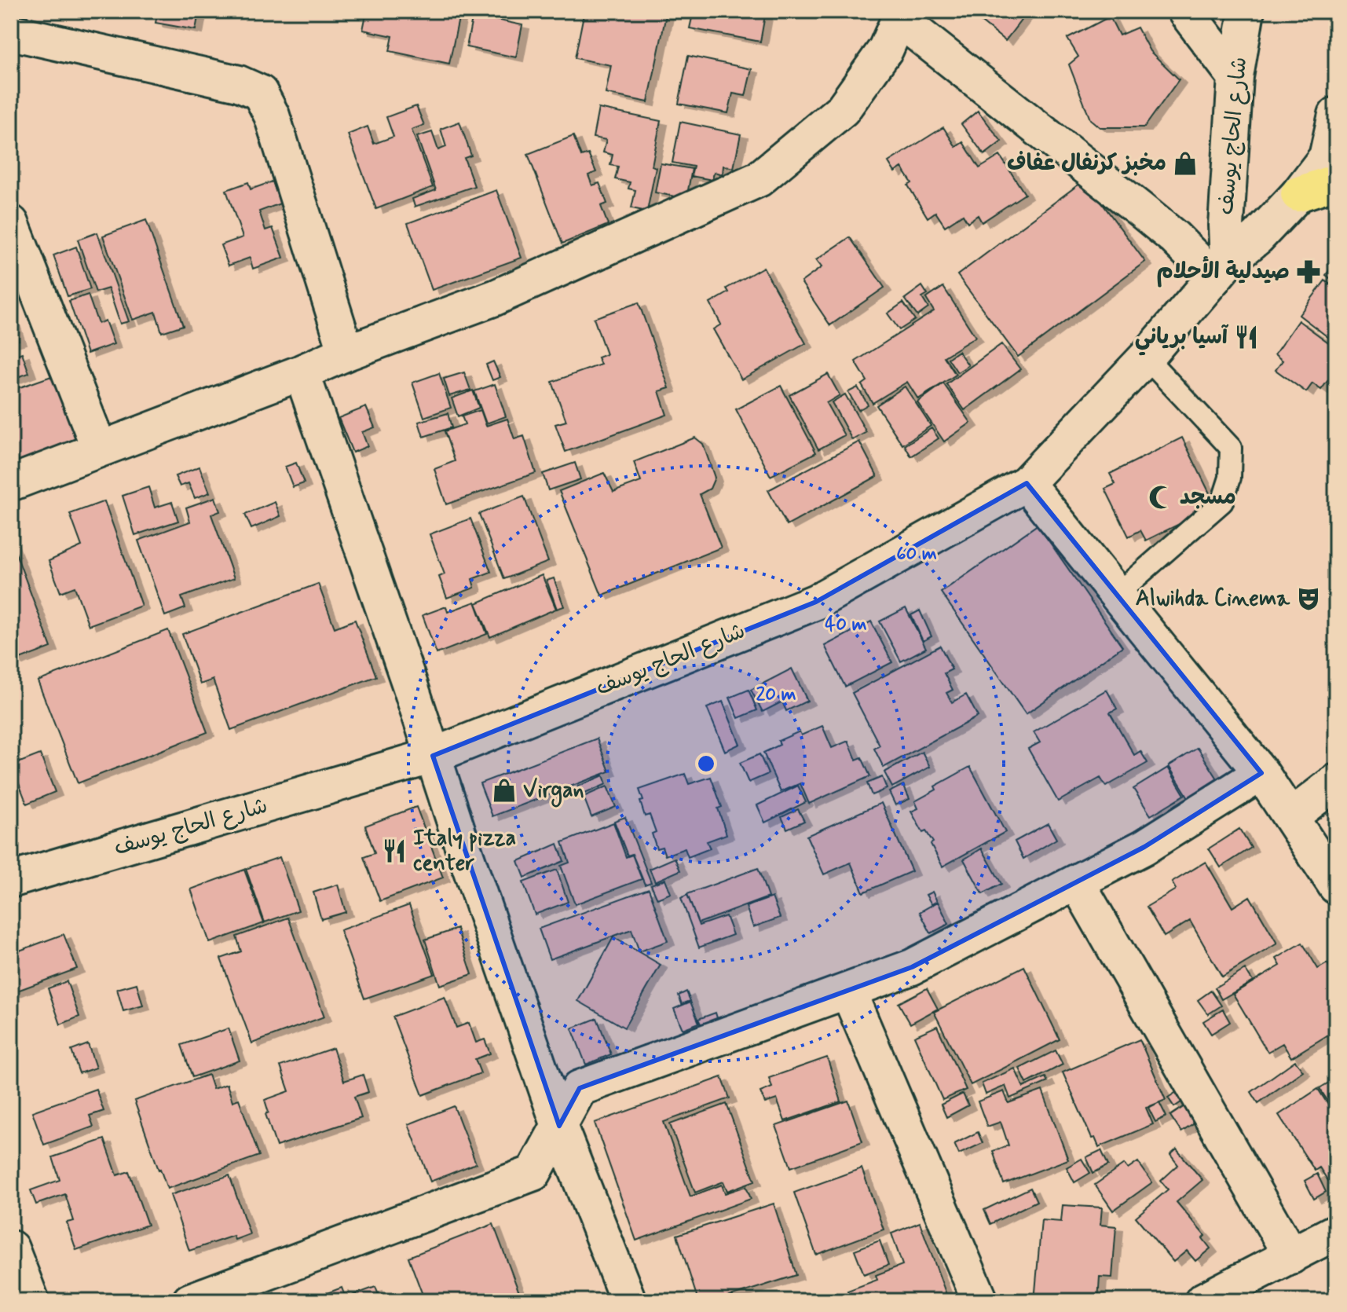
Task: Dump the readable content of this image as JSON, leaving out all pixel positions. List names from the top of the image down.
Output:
{
  "streets": {
    "street": ["شارع الحاج يوسف"]
  },
  "places": {
    "shop": ["مخبز كرنفال عفاف", "Virgan"],
    "pharmacy": ["صيدلية الأحلام"],
    "restaurant": ["آسيا برياني", "Italy pizza center"],
    "mosque": ["مسجد"],
    "theatre": ["Alwihda Cinema"]
  },
  "rings": ["60 m", "40 m", "20 m"]
}
